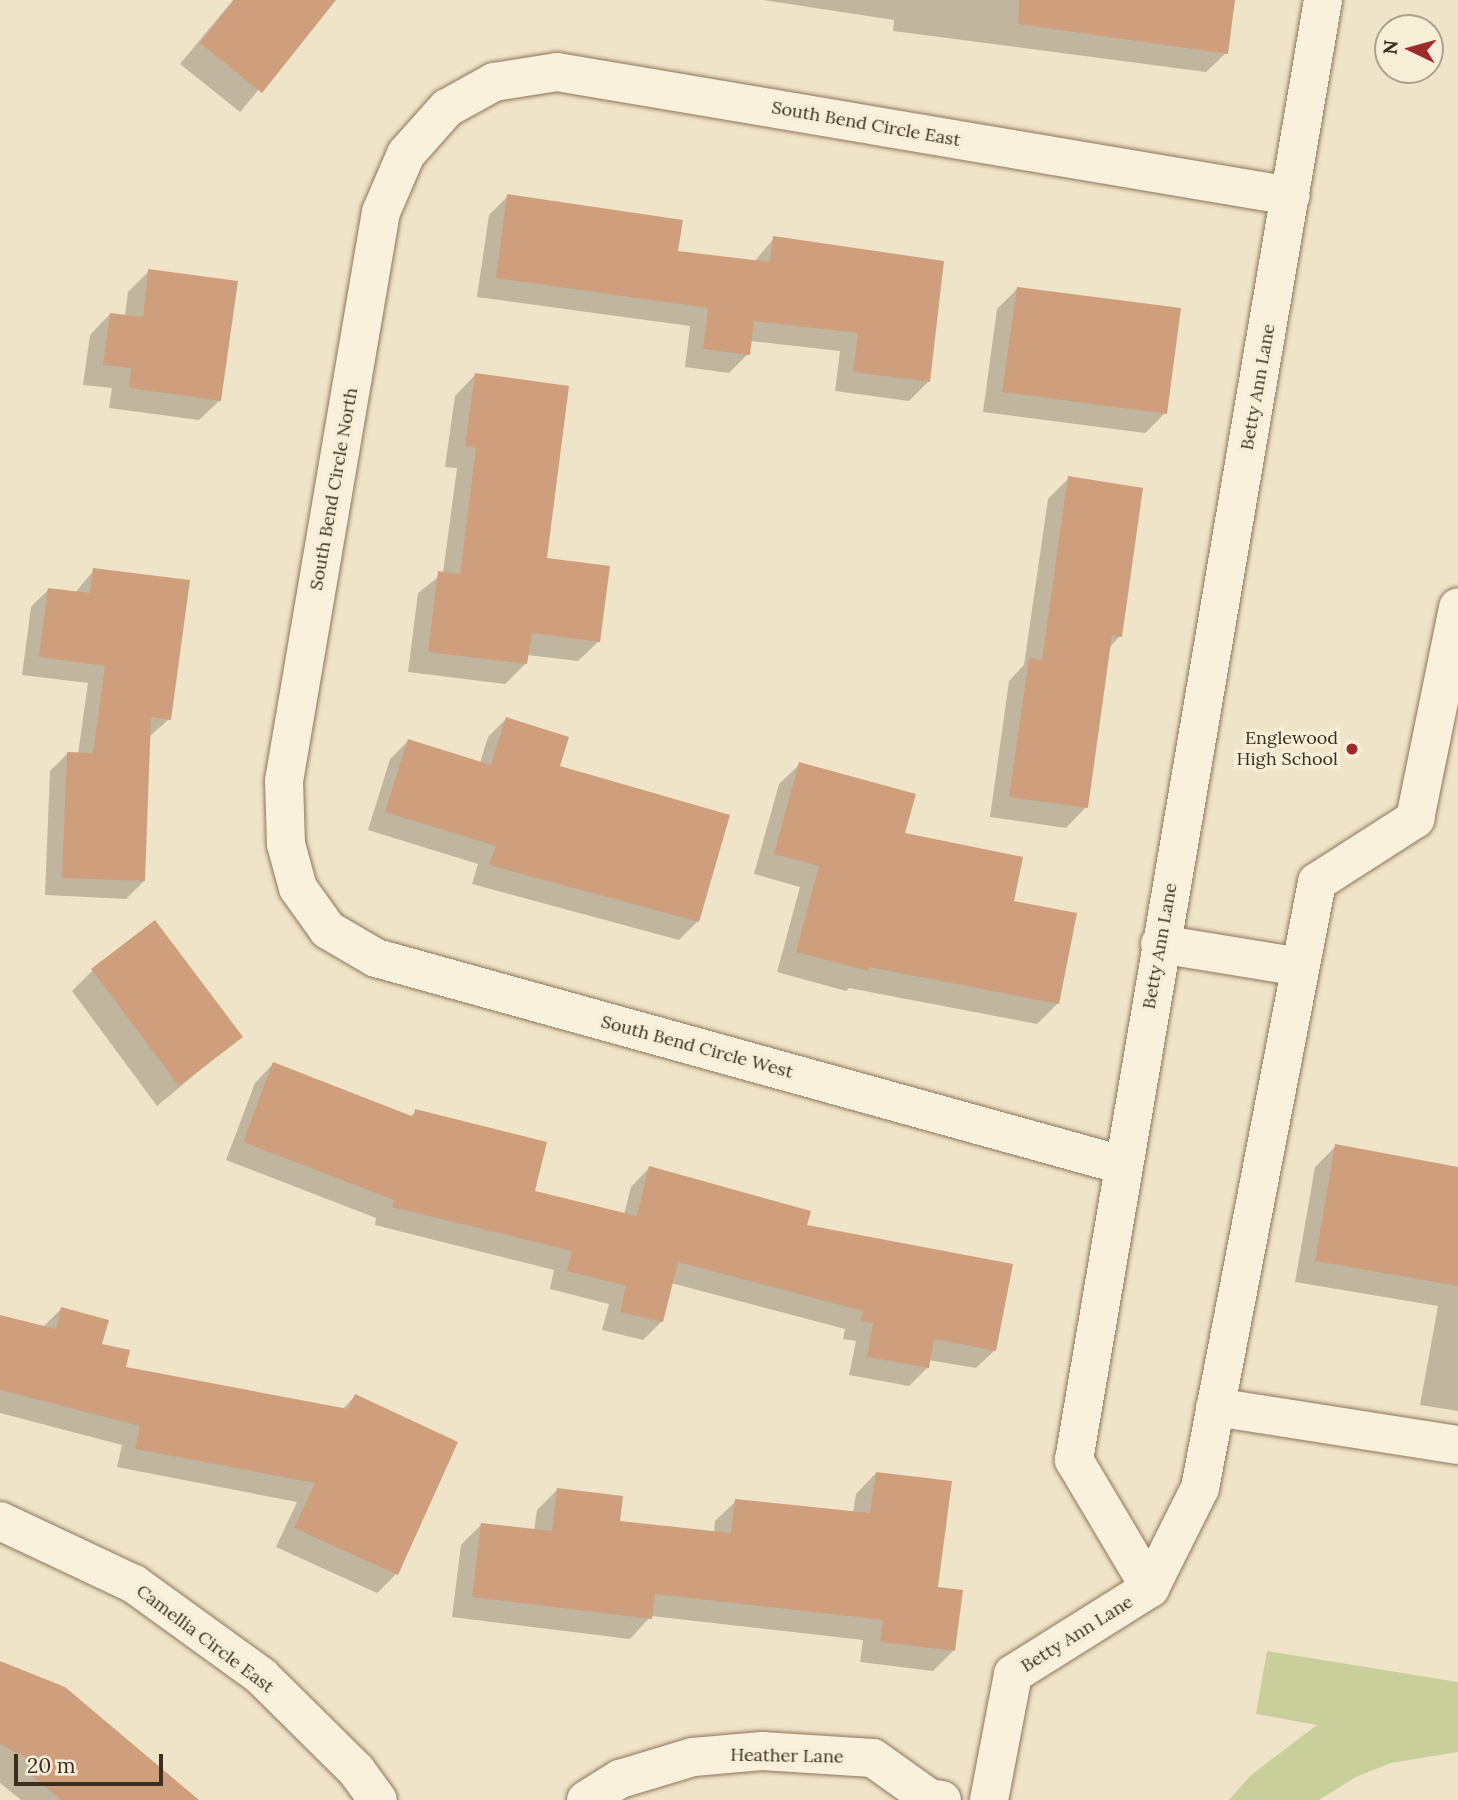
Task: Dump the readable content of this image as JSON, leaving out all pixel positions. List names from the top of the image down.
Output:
{
  "streets": {
    "street": [
      "South Bend Circle East",
      "Betty Ann Lane",
      "South Bend Circle North",
      "South Bend Circle West",
      "Camellia Circle East",
      "Heather Lane"
    ]
  },
  "crossings": [
    ["South Bend Circle East", "Betty Ann Lane"],
    ["South Bend Circle East", "South Bend Circle North"],
    ["Betty Ann Lane", "South Bend Circle West"],
    ["South Bend Circle North", "South Bend Circle West"]
  ],
  "places": ["Englewood High School"],
  "scale_bar": "20 m",
  "north": "left"
}
